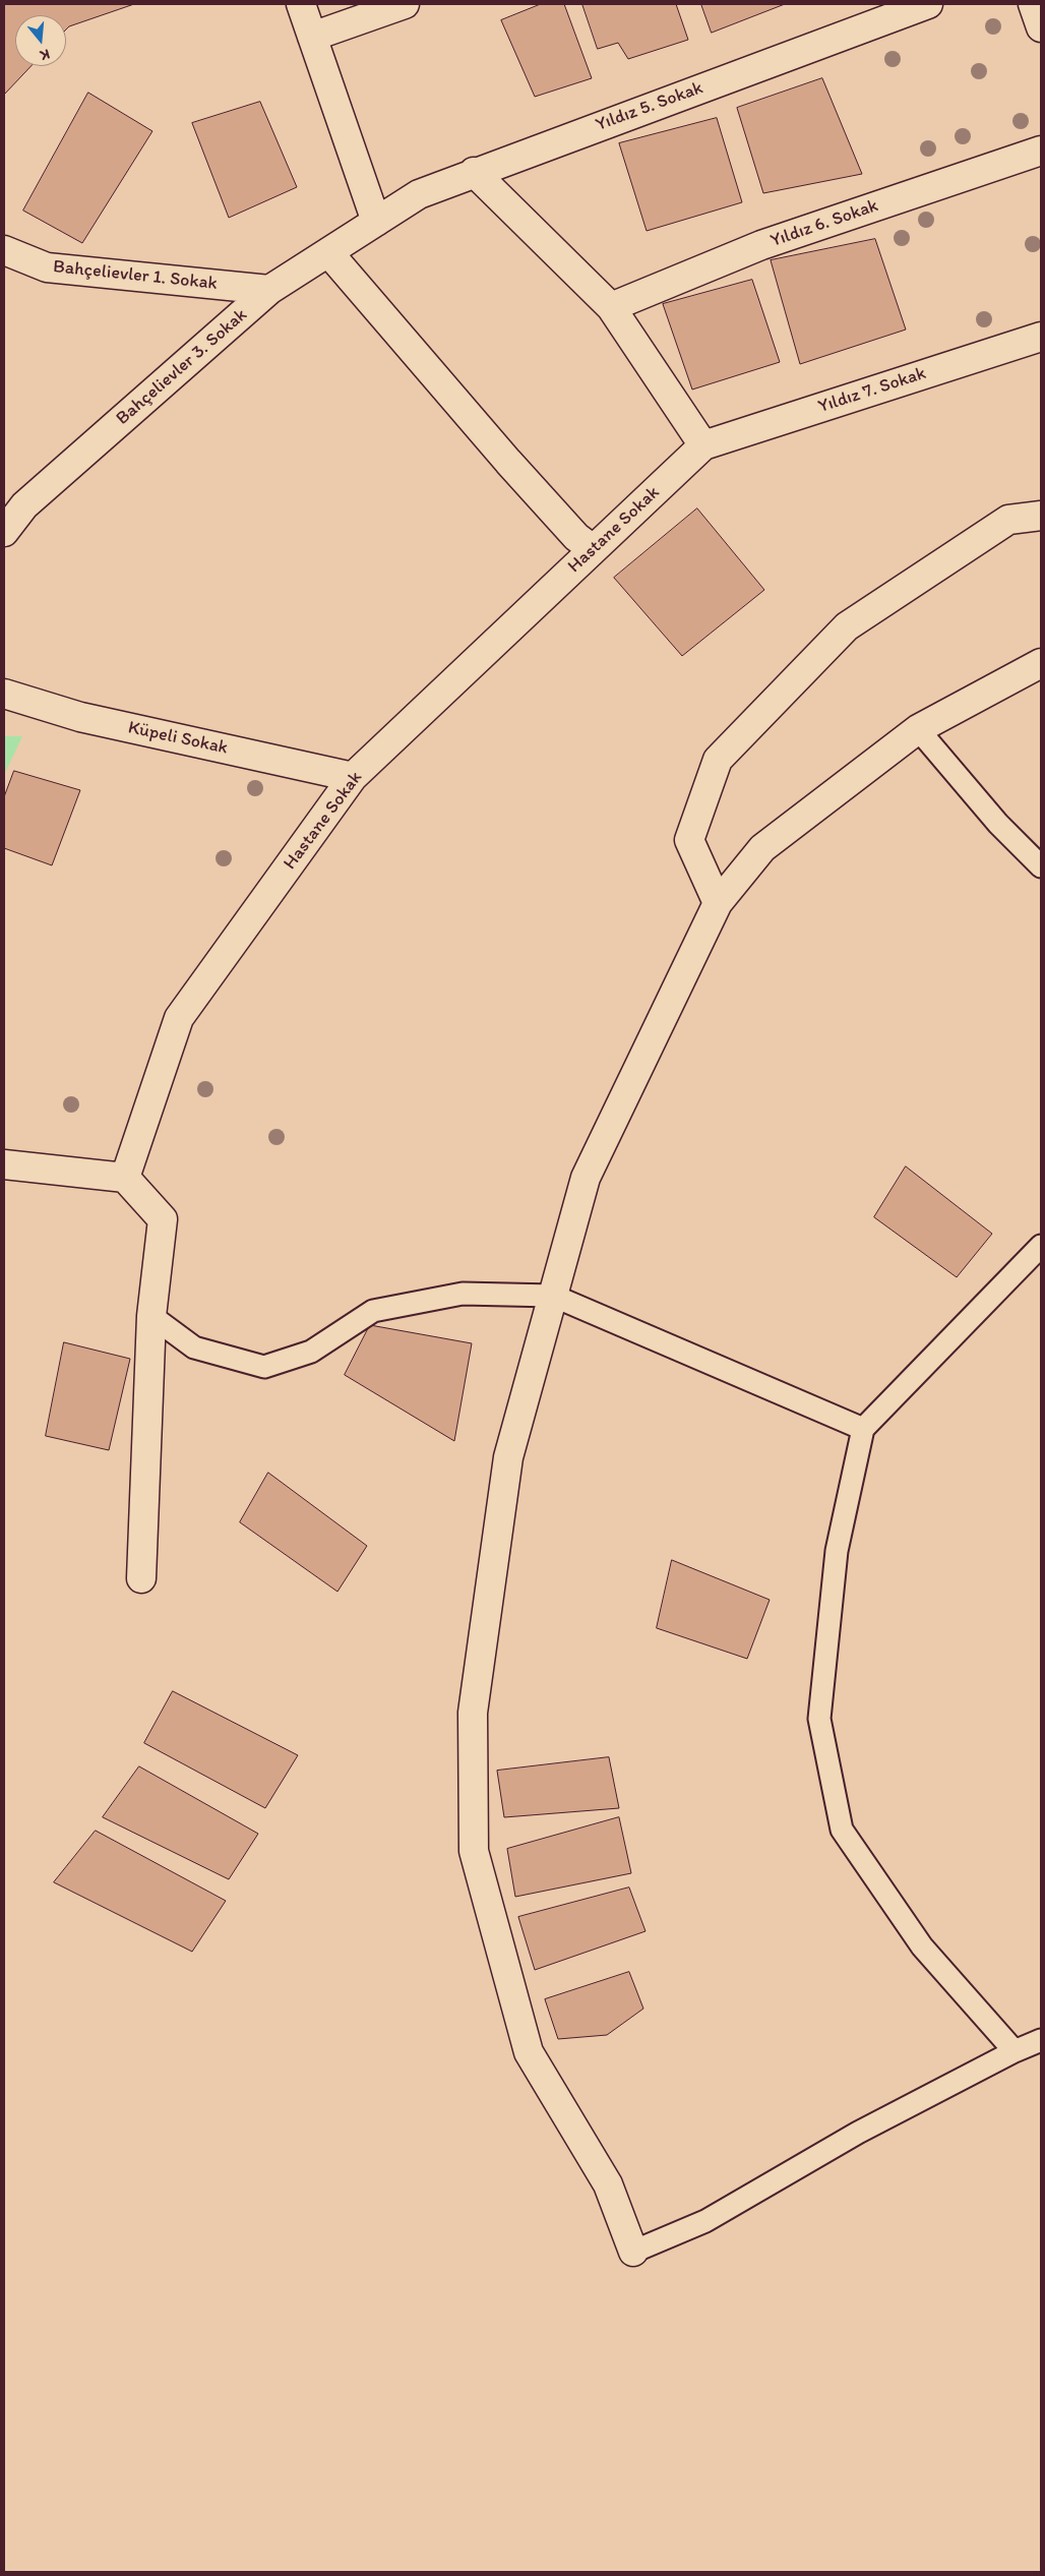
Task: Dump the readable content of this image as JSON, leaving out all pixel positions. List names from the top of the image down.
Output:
{
  "streets": {
    "street": [
      "Yıldız 5. Sokak",
      "Yıldız 6. Sokak",
      "Bahçelievler 1. Sokak",
      "Bahçelievler 3. Sokak",
      "Yıldız 7. Sokak",
      "Hastane Sokak",
      "Küpeli Sokak"
    ]
  },
  "crossings": [
    ["Yıldız 5. Sokak", "Bahçelievler 3. Sokak"],
    ["Bahçelievler 1. Sokak", "Bahçelievler 3. Sokak"],
    ["Yıldız 7. Sokak", "Hastane Sokak"],
    ["Hastane Sokak", "Küpeli Sokak"]
  ],
  "north": "bottom"
}
